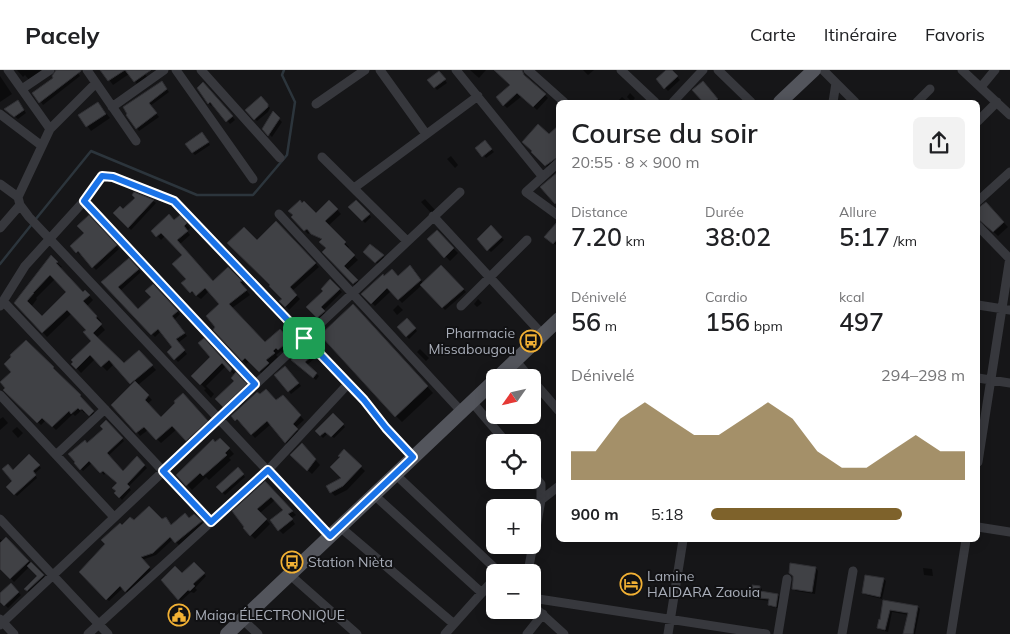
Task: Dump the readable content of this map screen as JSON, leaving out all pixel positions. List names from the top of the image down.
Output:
{
  "places": {
    "bus stop": ["Pharmacie Missabougou", "Station Nièta"],
    "hotel": ["Lamine HAIDARA Zaouia"],
    "public building": ["Maiga ÉLECTRONIQUE"]
  },
  "north": "bottom left",
  "page": {
    "header": "Pacely",
    "nav": ["Carte", "Itinéraire", "Favoris"],
    "heading": ["Course du soir", "20:55 · 8 × 900 m"],
    "stats": [
      ["Distance", "7.20 km"],
      ["Durée", "38:02"],
      ["Allure", "5:17 /km"],
      ["Dénivelé", "56 m"],
      ["Cardio", "156 bpm"],
      ["kcal", "497"]
    ],
    "chart": ["Dénivelé", "294–298 m"],
    "map_buttons": ["+", "−"],
    "list": [
      {
        "name": "900 m",
        "note": "5:18"
      }
    ]
  }
}
